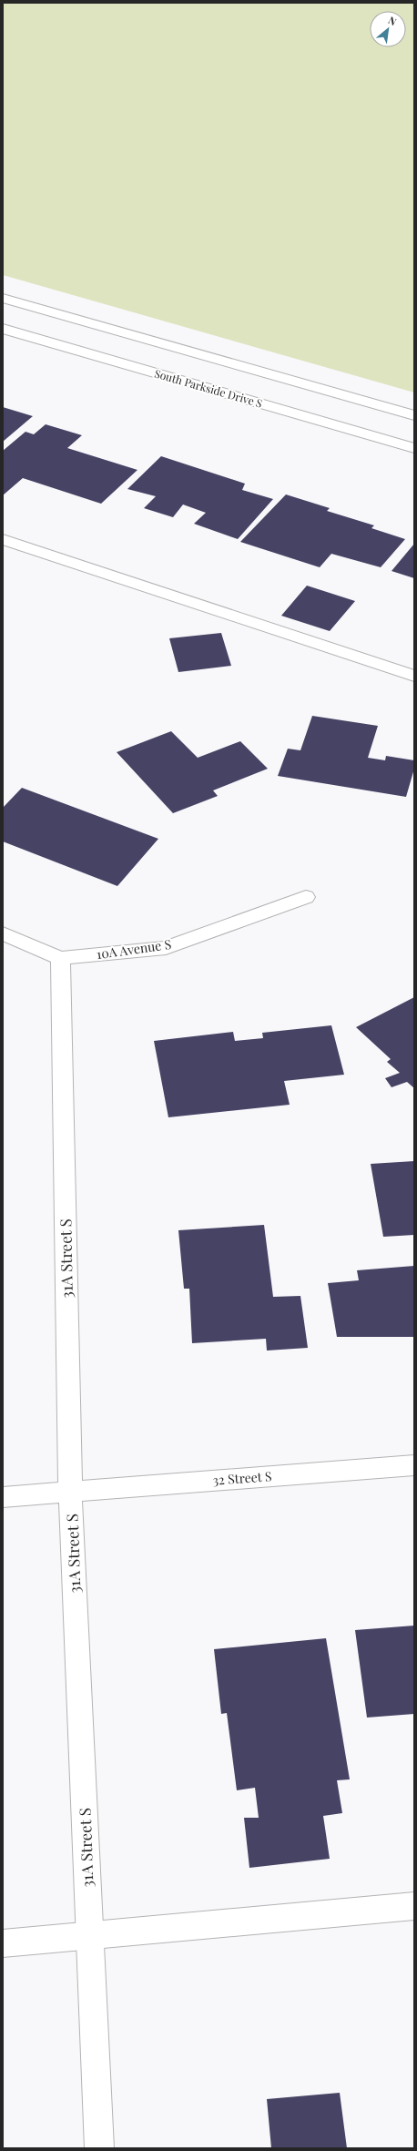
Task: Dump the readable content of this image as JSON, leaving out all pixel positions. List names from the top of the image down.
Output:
{
  "streets": {
    "street": [
      "South Parkside Drive S",
      "10A Avenue S",
      "31A Street S",
      "32 Street S"
    ]
  },
  "crossings": [
    ["10A Avenue S", "31A Street S"],
    ["31A Street S", "32 Street S"]
  ],
  "north": "top right"
}
